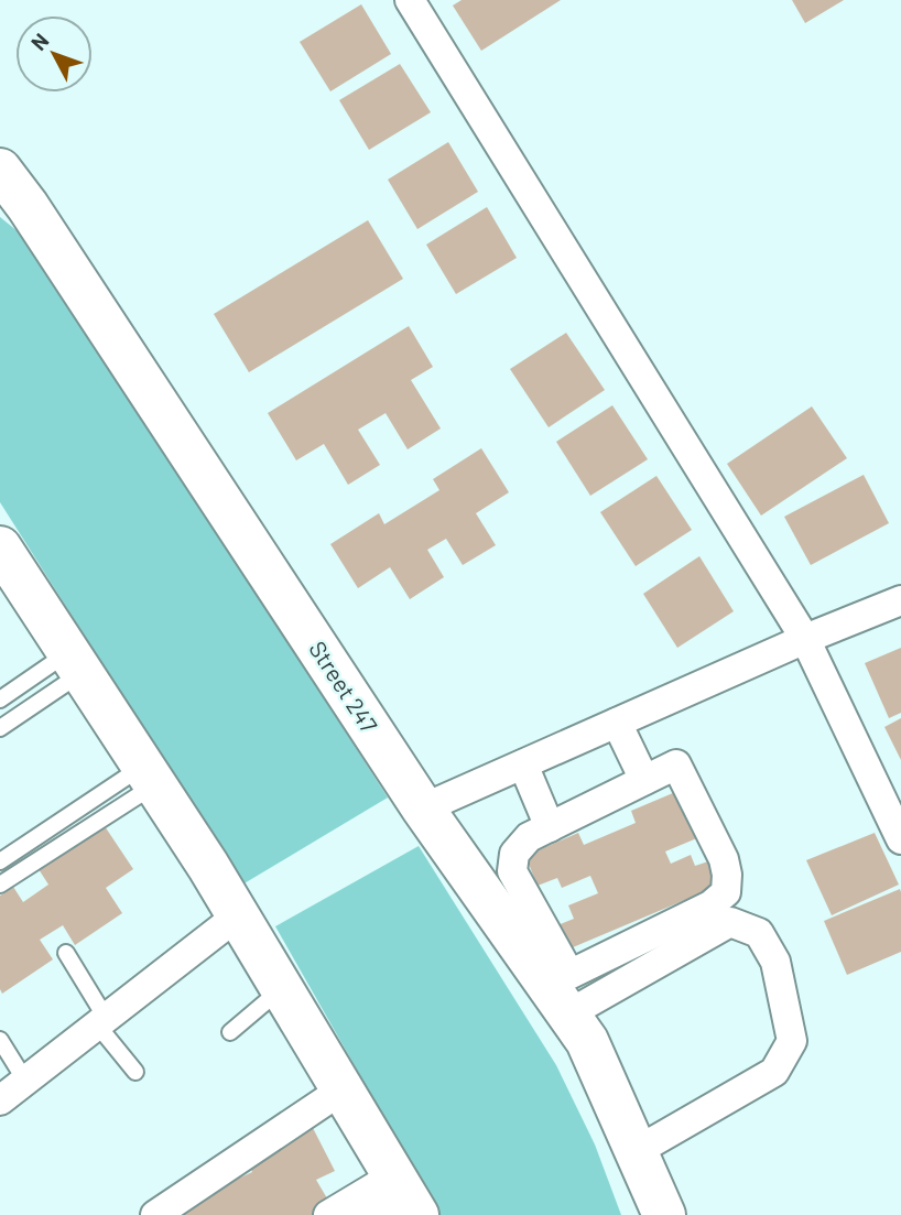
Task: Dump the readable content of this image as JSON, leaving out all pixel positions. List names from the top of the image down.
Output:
{
  "streets": {
    "street": ["Street 247"]
  },
  "north": "top left"
}
